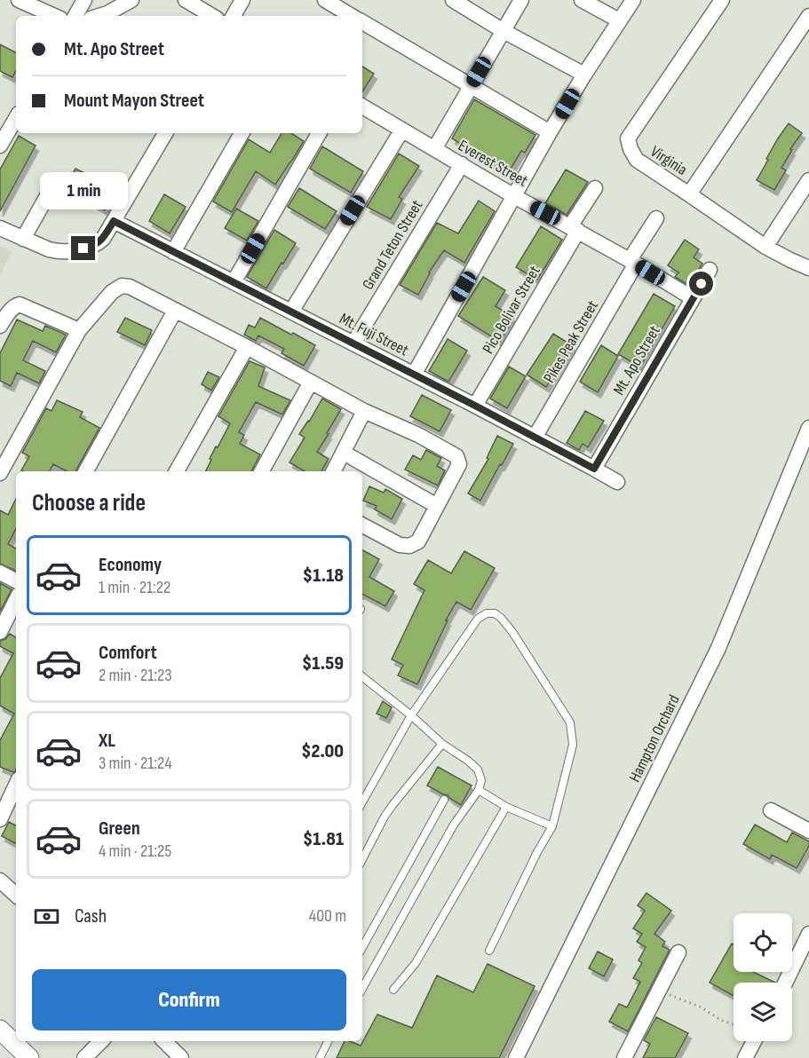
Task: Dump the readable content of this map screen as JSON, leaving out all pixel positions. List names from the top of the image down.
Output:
{
  "streets": {
    "street": [
      "Virginia",
      "Everest Street",
      "Grand Teton Street",
      "Pico Bolivar Street",
      "Mt. Fuji Street",
      "Pikes Peak Street",
      "Mt. Apo Street",
      "Hampton Orchard"
    ]
  },
  "crossings": [
    ["Everest Street", "Grand Teton Street"],
    ["Everest Street", "Pico Bolivar Street"],
    ["Everest Street", "Pikes Peak Street"],
    ["Everest Street", "Mt. Apo Street"],
    ["Grand Teton Street", "Mt. Fuji Street"],
    ["Pico Bolivar Street", "Mt. Fuji Street"],
    ["Mt. Fuji Street", "Pikes Peak Street"],
    ["Mt. Fuji Street", "Mt. Apo Street"]
  ],
  "page": {
    "banner": ["Mt. Apo Street", "Mount Mayon Street"],
    "bubble": "1 min",
    "heading": "Choose a ride",
    "list": [
      {
        "name": "Economy",
        "note": "1 min · 21:22",
        "value": "$1.18"
      },
      {
        "name": "Comfort",
        "note": "2 min · 21:23",
        "value": "$1.59"
      },
      {
        "name": "XL",
        "note": "3 min · 21:24",
        "value": "$2.00"
      },
      {
        "name": "Green",
        "note": "4 min · 21:25",
        "value": "$1.81"
      }
    ],
    "pay": ["Cash", "400 m"],
    "buttons": "Confirm"
  }
}
